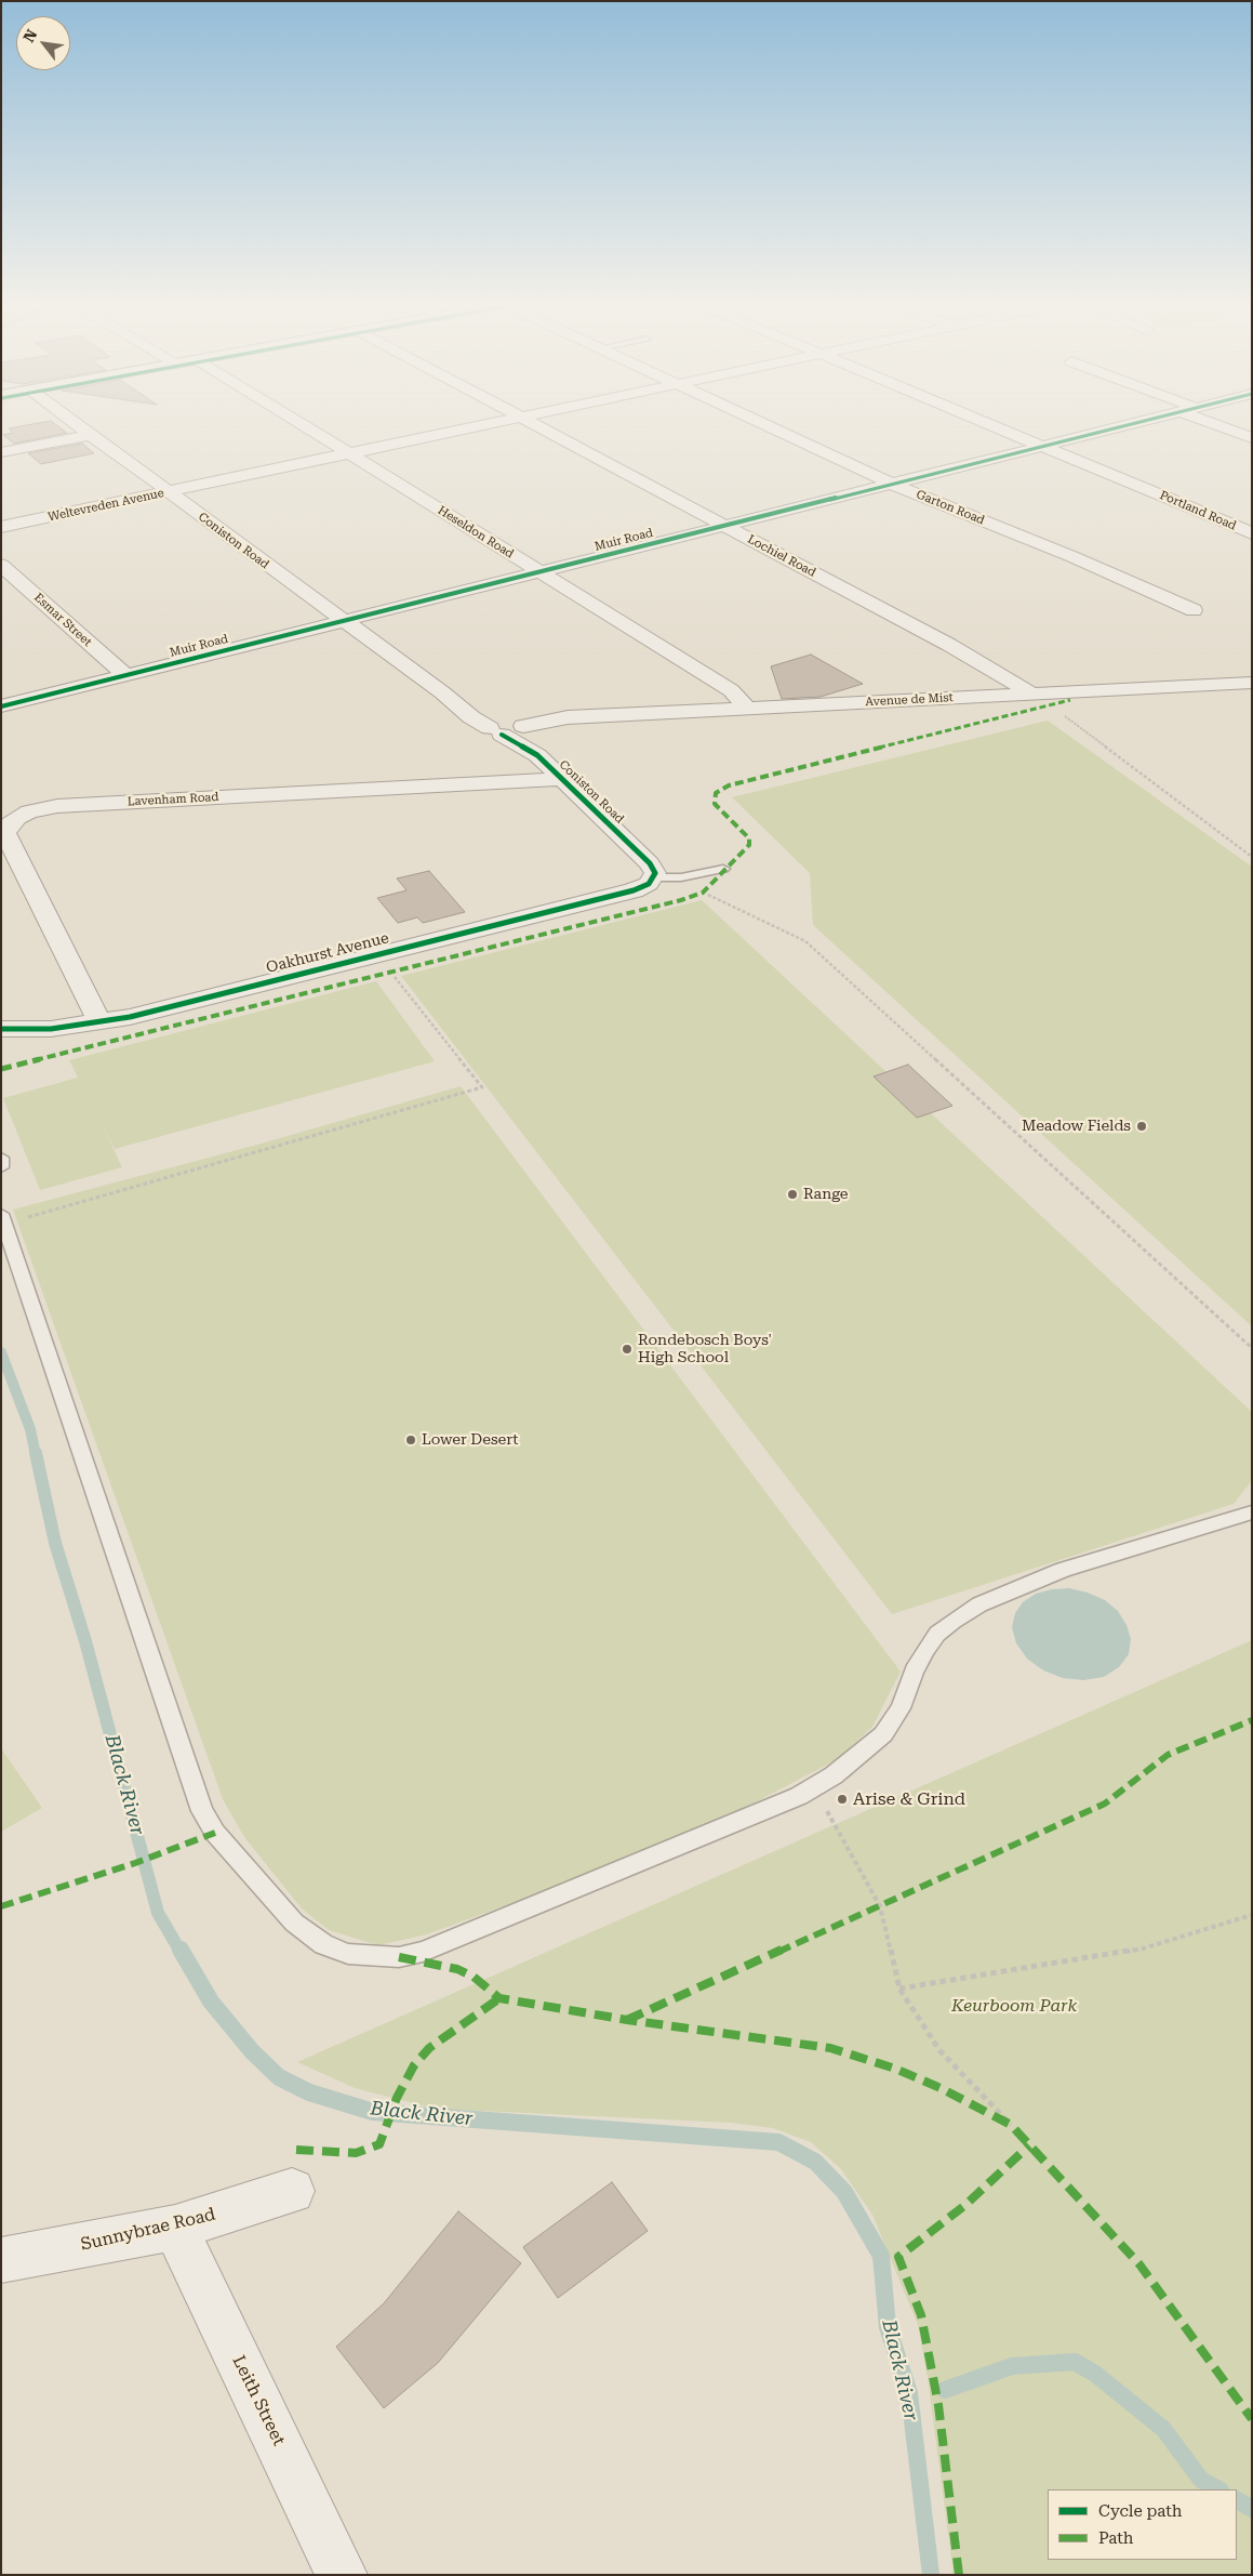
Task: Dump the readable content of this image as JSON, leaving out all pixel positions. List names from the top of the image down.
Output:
{
  "streets": {
    "street": [
      "Weltevreden Avenue",
      "Garton Road",
      "Portland Road",
      "Heseldon Road",
      "Muir Road",
      "Coniston Road",
      "Lochiel Road",
      "Esmar Street",
      "Avenue de Mist",
      "Lavenham Road",
      "Oakhurst Avenue",
      "Sunnybrae Road",
      "Leith Street"
    ]
  },
  "crossings": [
    ["Weltevreden Avenue", "Heseldon Road"],
    ["Weltevreden Avenue", "Coniston Road"],
    ["Garton Road", "Muir Road"],
    ["Portland Road", "Muir Road"],
    ["Heseldon Road", "Muir Road"],
    ["Heseldon Road", "Avenue de Mist"],
    ["Muir Road", "Coniston Road"],
    ["Muir Road", "Lochiel Road"],
    ["Muir Road", "Esmar Street"],
    ["Coniston Road", "Avenue de Mist"],
    ["Coniston Road", "Lavenham Road"],
    ["Coniston Road", "Oakhurst Avenue"],
    ["Lochiel Road", "Avenue de Mist"],
    ["Lavenham Road", "Oakhurst Avenue"],
    ["Sunnybrae Road", "Leith Street"]
  ],
  "water": ["Black River"],
  "parks": ["Keurboom Park"],
  "places": [
    "Meadow Fields",
    "Range",
    "Rondebosch Boys' High School",
    "Lower Desert",
    "Arise & Grind"
  ],
  "legend": ["Cycle path", "Path"],
  "north": "top left"
}
